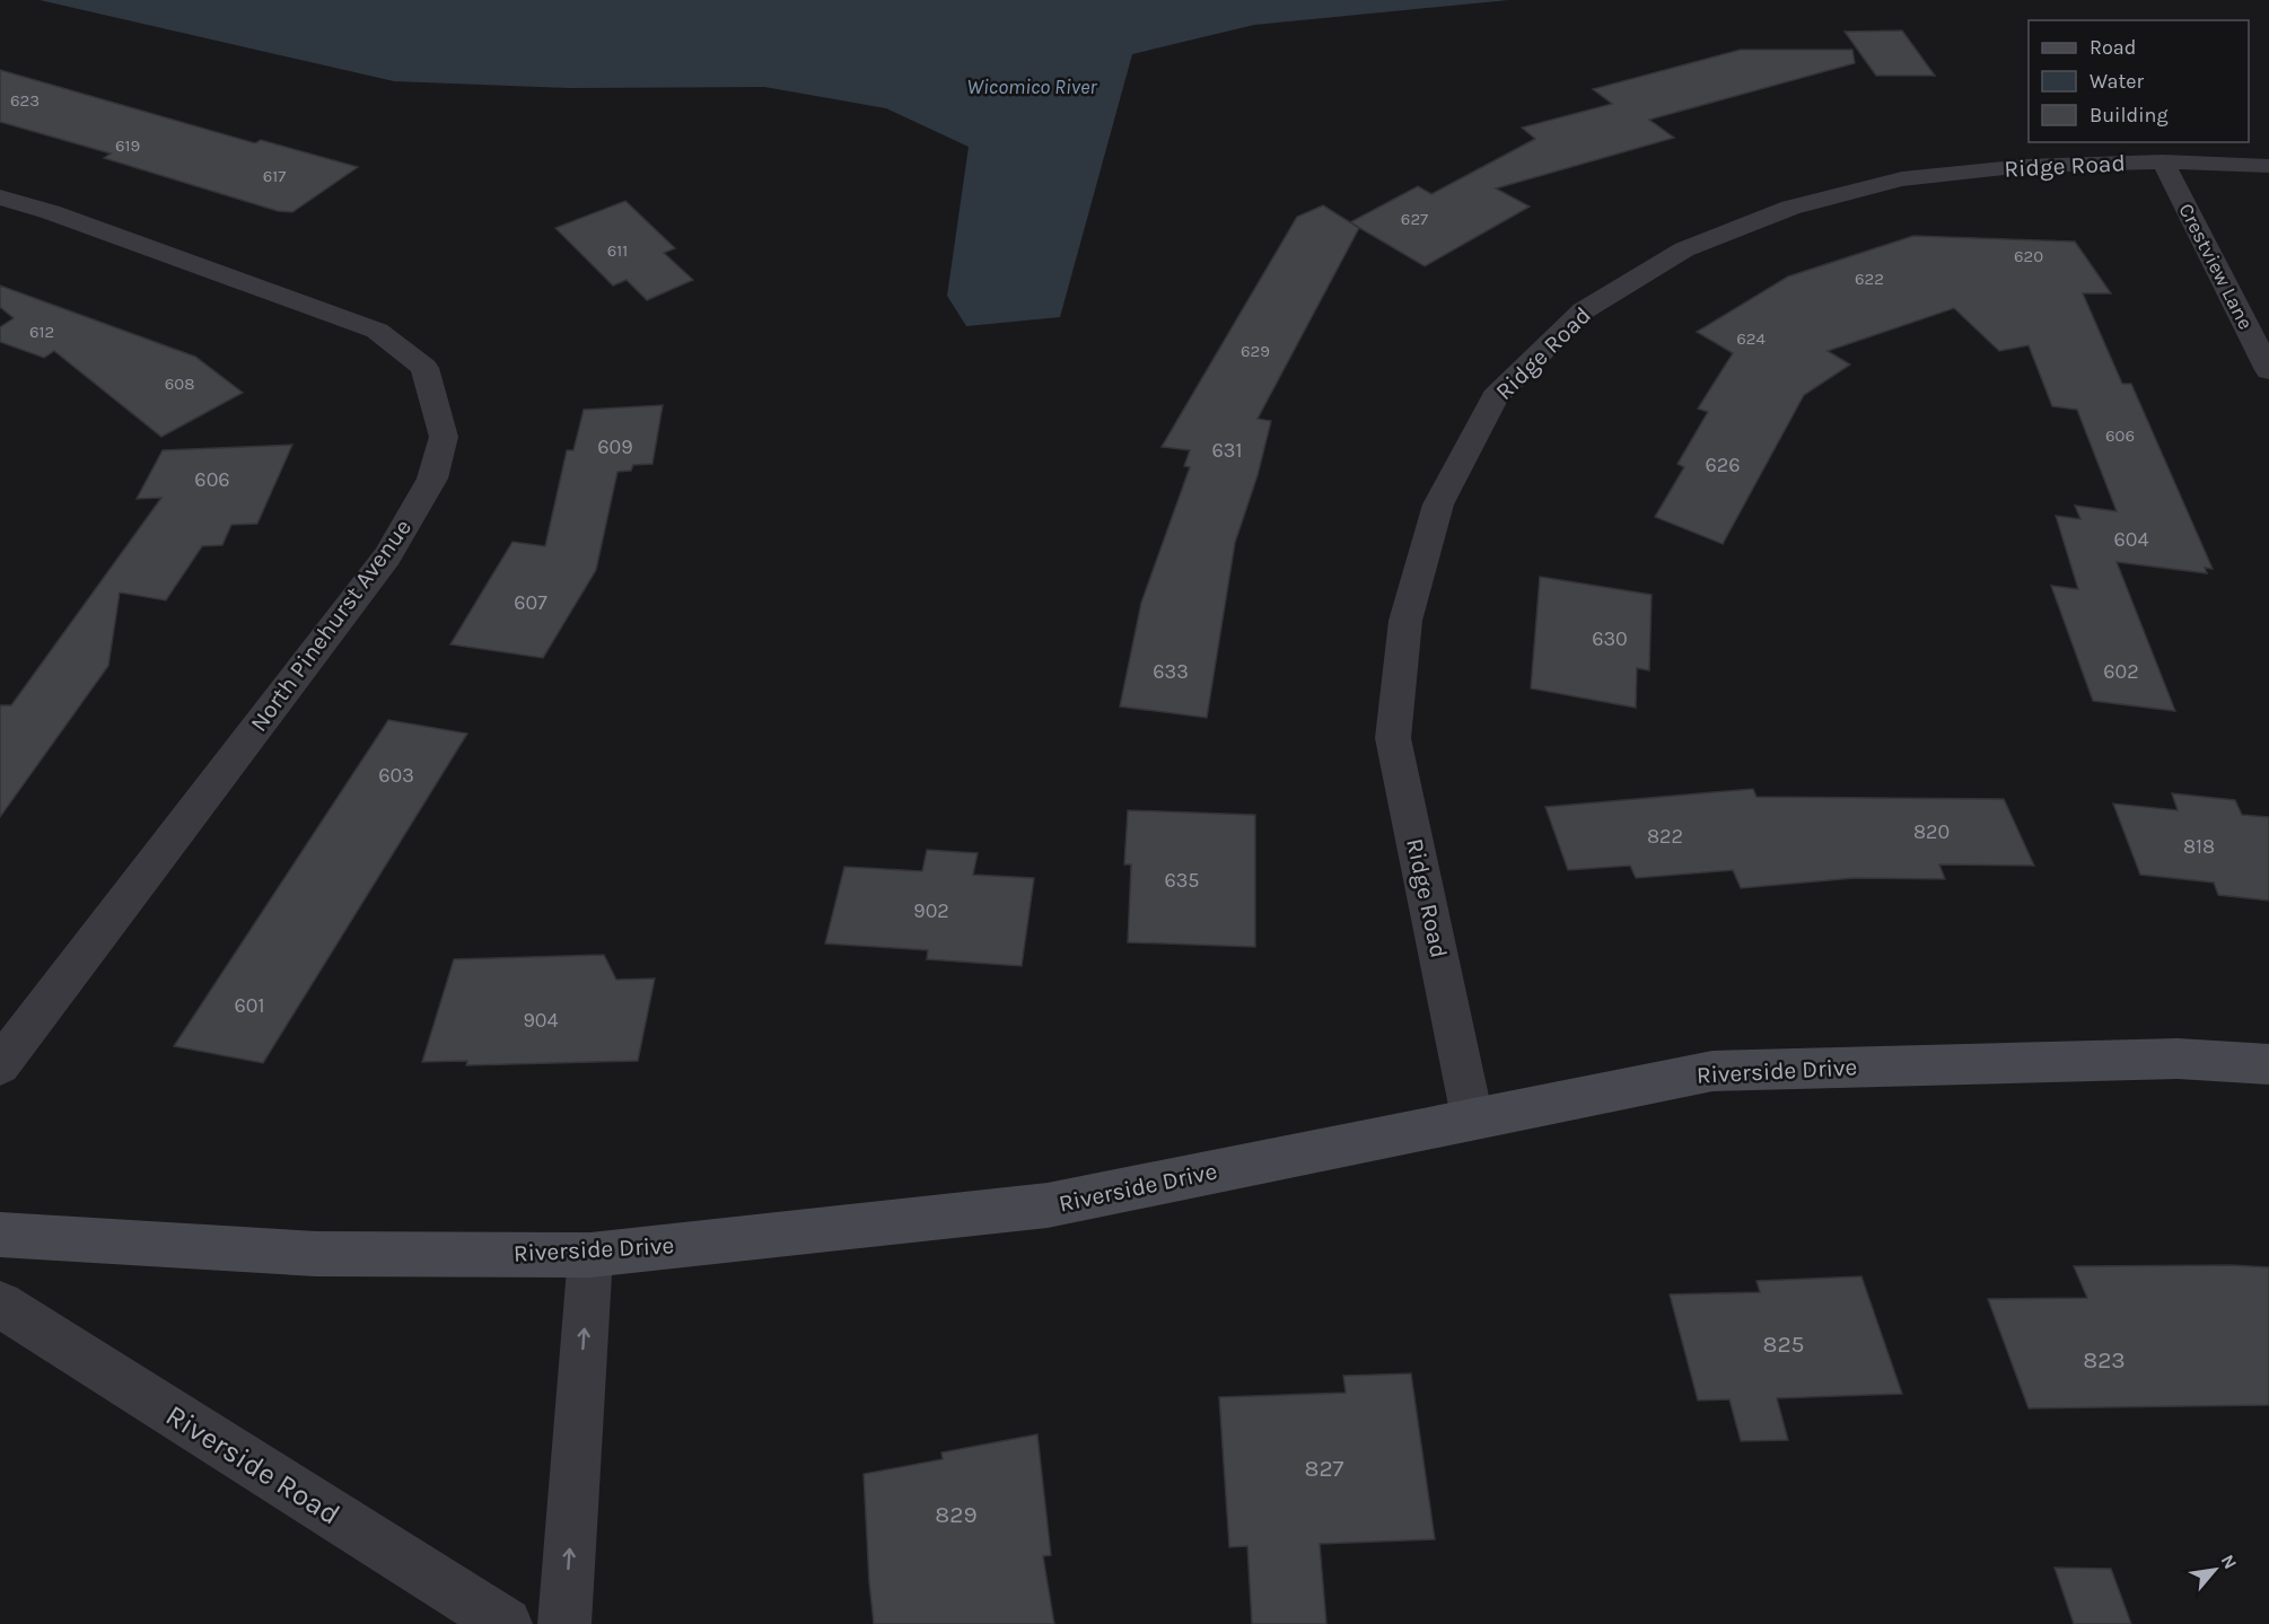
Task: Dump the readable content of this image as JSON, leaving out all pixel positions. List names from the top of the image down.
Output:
{
  "streets": {
    "street": [
      "Ridge Road",
      "Crestview Lane",
      "North Pinehurst Avenue",
      "Riverside Drive",
      "Riverside Road"
    ]
  },
  "crossings": [
    ["Ridge Road", "Crestview Lane"],
    ["Ridge Road", "Riverside Drive"]
  ],
  "water": ["Wicomico River"],
  "house_numbers": [
    "623",
    "619",
    "617",
    "627",
    "611",
    "620",
    "622",
    "612",
    "624",
    "629",
    "608",
    "606",
    "609",
    "631",
    "626",
    "606",
    "604",
    "607",
    "630",
    "633",
    "602",
    "603",
    "820",
    "822",
    "818",
    "635",
    "902",
    "601",
    "904",
    "825",
    "823",
    "827",
    "829"
  ],
  "legend": ["Road", "Water", "Building"],
  "north": "top right"
}
